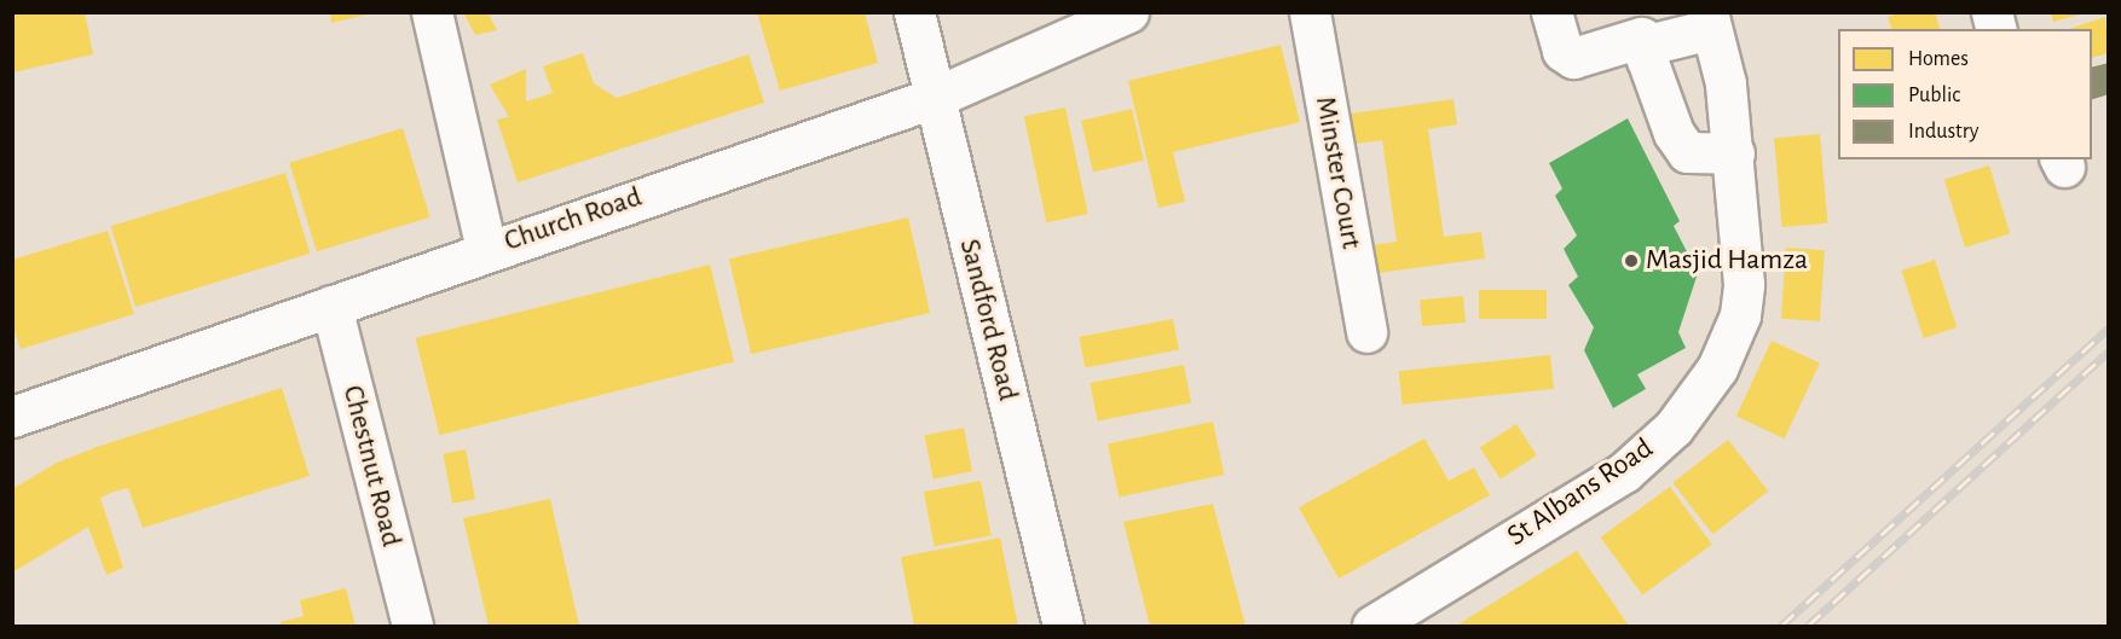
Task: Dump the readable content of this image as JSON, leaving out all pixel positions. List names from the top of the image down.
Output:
{
  "streets": {
    "street": [
      "Minster Court",
      "Church Road",
      "Sandford Road",
      "Chestnut Road",
      "St Albans Road"
    ]
  },
  "crossings": [
    ["Church Road", "Sandford Road"],
    ["Church Road", "Chestnut Road"]
  ],
  "places": ["Masjid Hamza"],
  "legend": ["Homes", "Public", "Industry"]
}
